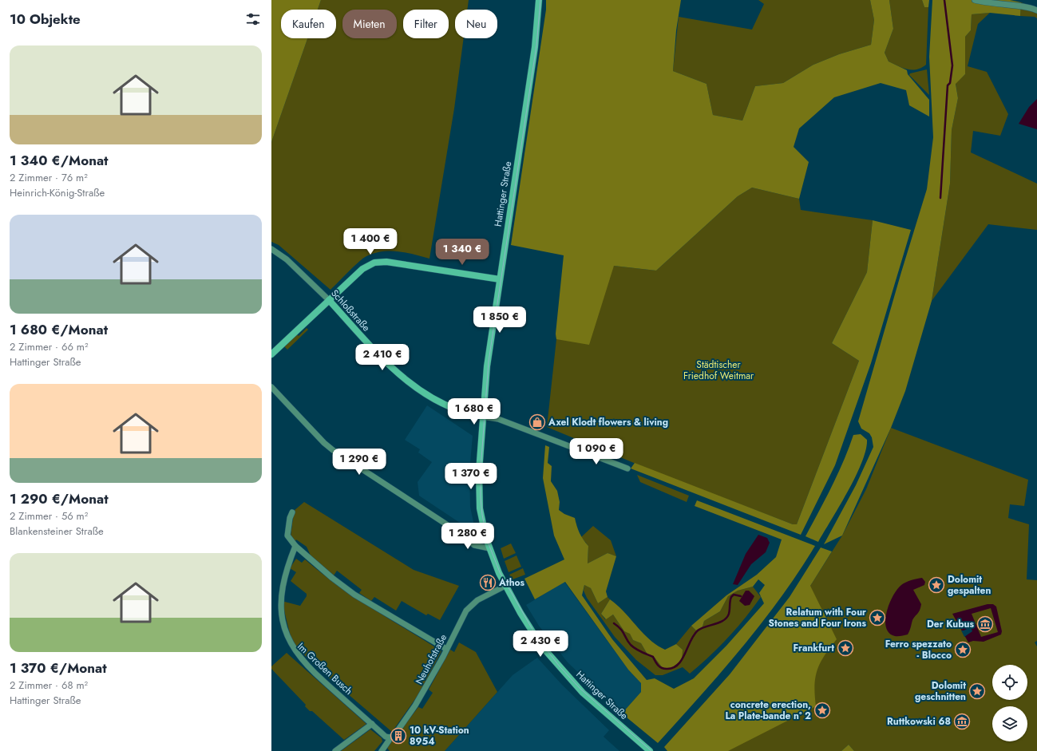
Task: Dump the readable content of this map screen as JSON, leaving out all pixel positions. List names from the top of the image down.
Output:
{
  "streets": {
    "main road": ["Hattinger Straße", "Schloßstraße"],
    "street": ["Neuhofstraße", "Im Großen Busch"]
  },
  "crossings": [
    ["Hattinger Straße", "Schloßstraße"],
    ["Hattinger Straße", "Neuhofstraße"],
    ["Neuhofstraße", "Im Großen Busch"]
  ],
  "parks": ["Städtischer Friedhof Weitmar"],
  "places": {
    "shop": ["Axel Klodt flowers & living"],
    "restaurant": ["Athos"],
    "place": [
      "Dolomit gespalten",
      "Relatum with Four Stones and Four Irons",
      "Frankfurt",
      "Ferro spezzato - Blocco",
      "Dolomit geschnitten",
      "concrete erection, La Plate-bande n° 2"
    ],
    "museum": ["Der Kubus", "Ruttkowski 68"],
    "building": ["10 kV-Station 8954"]
  },
  "page": {
    "heading": "10 Objekte",
    "chip": [
      "Kaufen",
      "Mieten",
      "Filter",
      "Neu"
    ],
    "list": [
      {
        "name": "1 340 €/Monat",
        "note": "2 Zimmer · 76 m² · Heinrich-König-Straße"
      },
      {
        "name": "1 680 €/Monat",
        "note": "2 Zimmer · 66 m² · Hattinger Straße"
      },
      {
        "name": "1 290 €/Monat",
        "note": "2 Zimmer · 56 m² · Blankensteiner Straße"
      },
      {
        "name": "1 370 €/Monat",
        "note": "2 Zimmer · 68 m² · Hattinger Straße"
      }
    ],
    "price": [
      "1 400 €",
      "1 340 €",
      "1 850 €",
      "2 410 €",
      "1 680 €",
      "1 090 €",
      "1 290 €",
      "1 370 €",
      "1 280 €",
      "2 430 €"
    ]
  }
}
